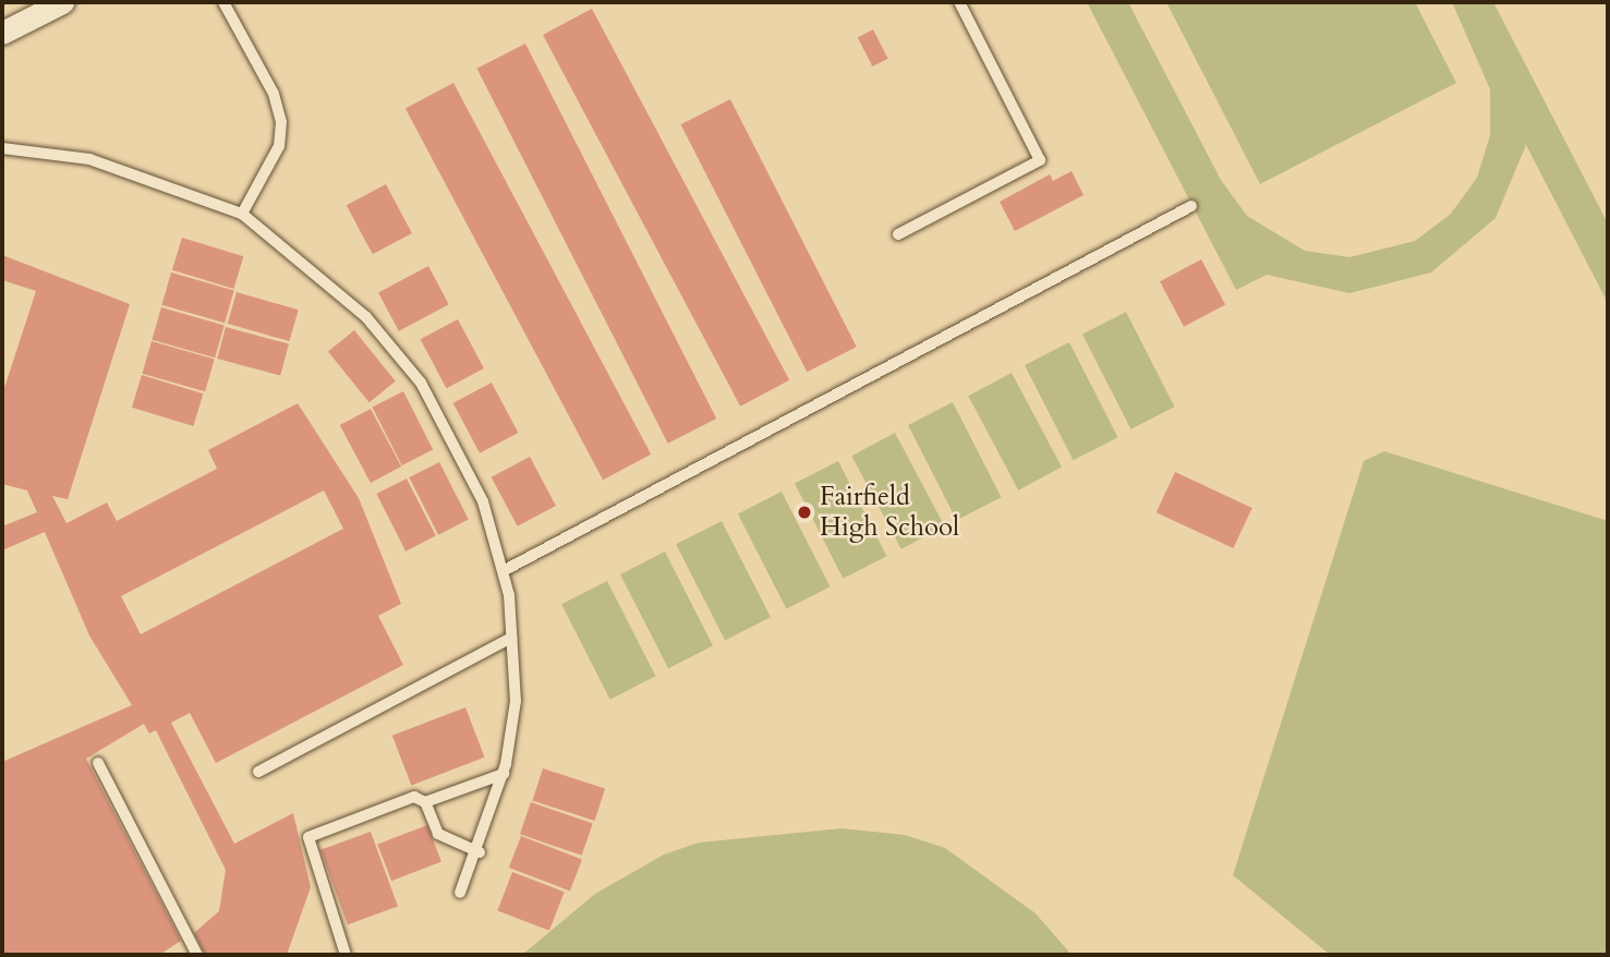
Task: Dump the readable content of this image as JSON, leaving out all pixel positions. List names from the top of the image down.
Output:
{
  "places": ["Fairfield High School"]
}
